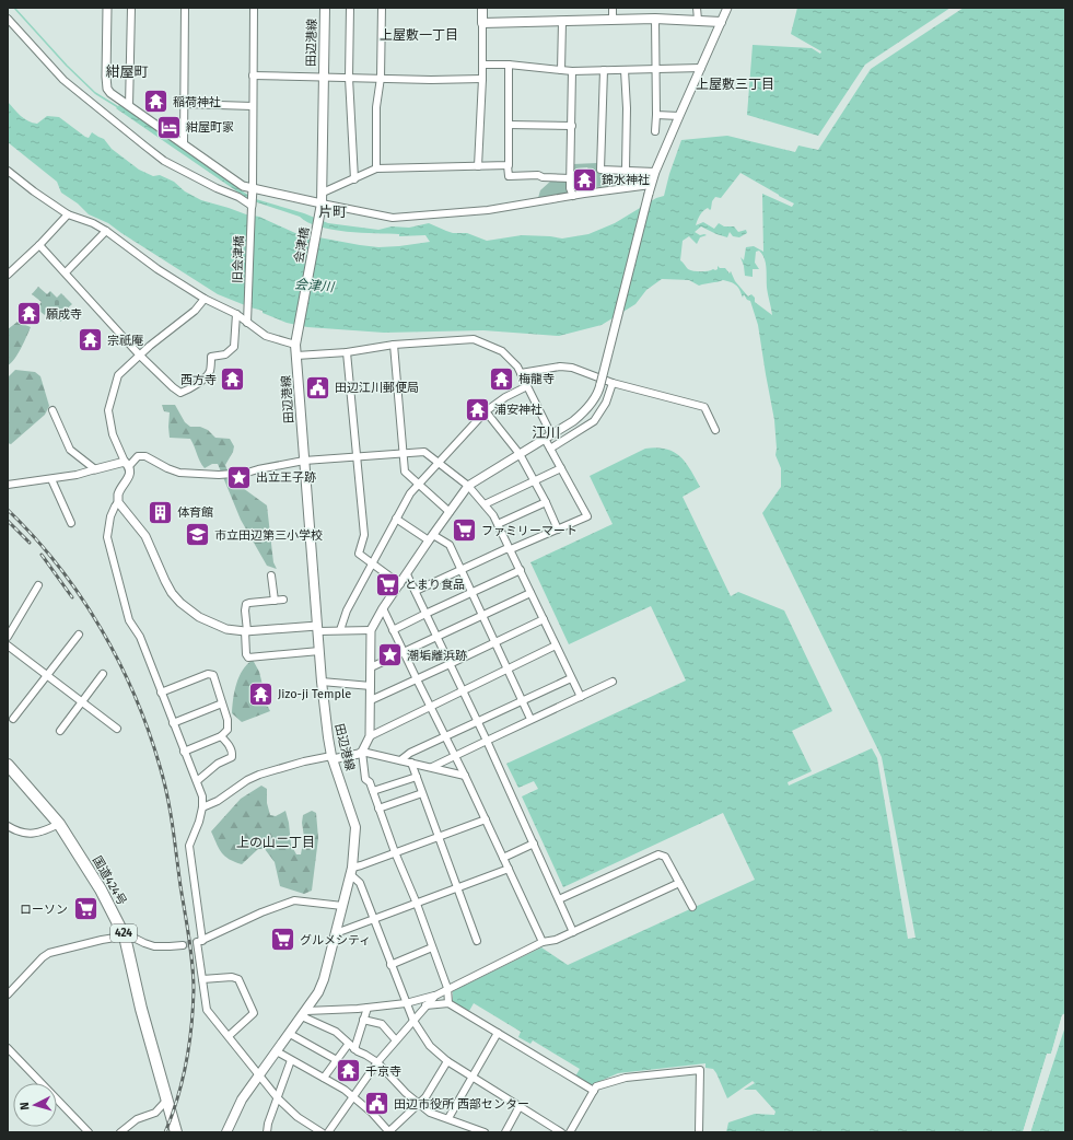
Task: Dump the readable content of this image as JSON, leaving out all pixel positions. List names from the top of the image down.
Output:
{
  "streets": {
    "highway": ["国道424号", "424"],
    "main road": ["田辺港線", "会津橋"],
    "street": ["旧会津橋"]
  },
  "crossings": [
    ["田辺港線", "会津橋"]
  ],
  "districts": [
    "上屋敷一丁目",
    "紺屋町",
    "上屋敷三丁目",
    "片町",
    "江川",
    "上の山二丁目"
  ],
  "water": ["会津川"],
  "places": {
    "temple": [
      "稲荷神社",
      "錦水神社",
      "願成寺",
      "宗祇庵",
      "梅龍寺",
      "西方寺",
      "浦安神社",
      "Jizo-ji Temple",
      "千京寺"
    ],
    "hotel": ["紺屋町家"],
    "public building": ["田辺江川郵便局", "田辺市役所 西部センター"],
    "place": ["出立王子跡", "潮垢離浜跡"],
    "building": ["体育館"],
    "supermarket": [
      "ファミリーマート",
      "とまり食品",
      "ローソン",
      "グルメシティ"
    ],
    "school or university": ["市立田辺第三小学校"]
  },
  "north": "left"
}
